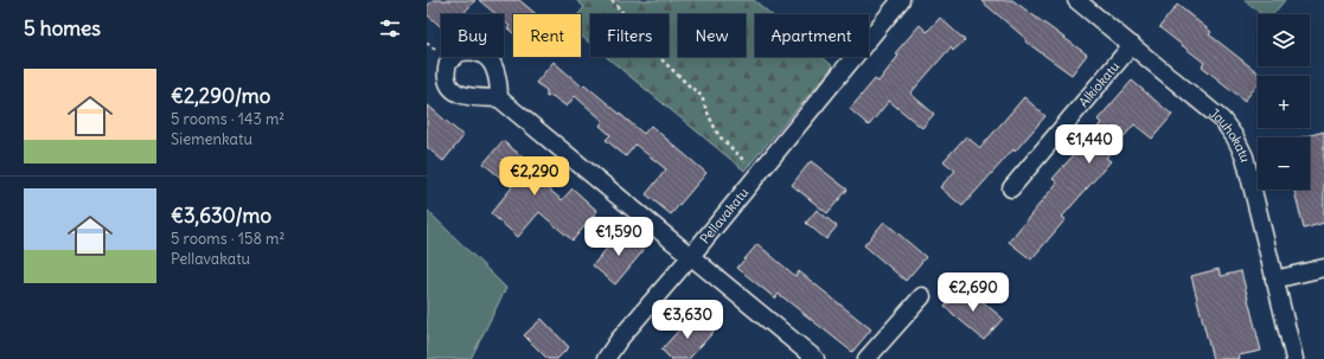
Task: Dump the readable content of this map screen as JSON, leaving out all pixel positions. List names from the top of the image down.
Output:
{
  "streets": {
    "street": ["Alkiokatu", "Jauhokatu", "Pellavakatu"]
  },
  "crossings": [
    ["Alkiokatu", "Jauhokatu"]
  ],
  "page": {
    "heading": "5 homes",
    "map_buttons": ["+", "−"],
    "chip": [
      "Buy",
      "Rent",
      "Filters",
      "New",
      "Apartment"
    ],
    "list": [
      {
        "name": "€2,290/mo",
        "note": "5 rooms · 143 m² · Siemenkatu"
      },
      {
        "name": "€3,630/mo",
        "note": "5 rooms · 158 m² · Pellavakatu"
      }
    ],
    "price": [
      "€1,440",
      "€2,290",
      "€1,590",
      "€2,690",
      "€3,630"
    ]
  }
}
